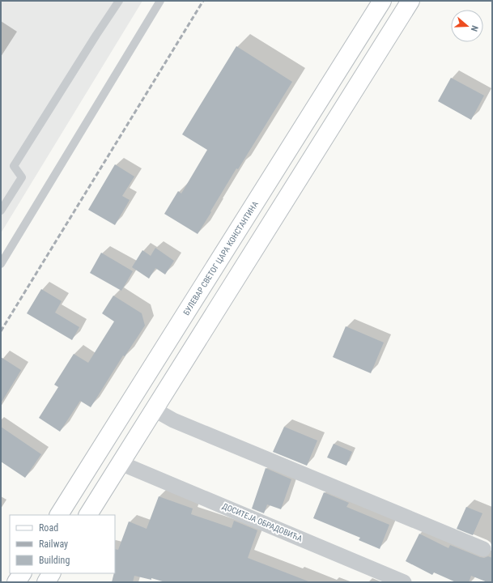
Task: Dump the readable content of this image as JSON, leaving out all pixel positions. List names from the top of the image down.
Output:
{
  "streets": {
    "main road": ["БУЛЕВАР СВЕТОГ ЦАРА КОНСТАНТИНА"],
    "street": ["ДОСИТЕЈА ОБРАДОВИЋА"]
  },
  "legend": ["Road", "Railway", "Building"],
  "north": "right"
}
